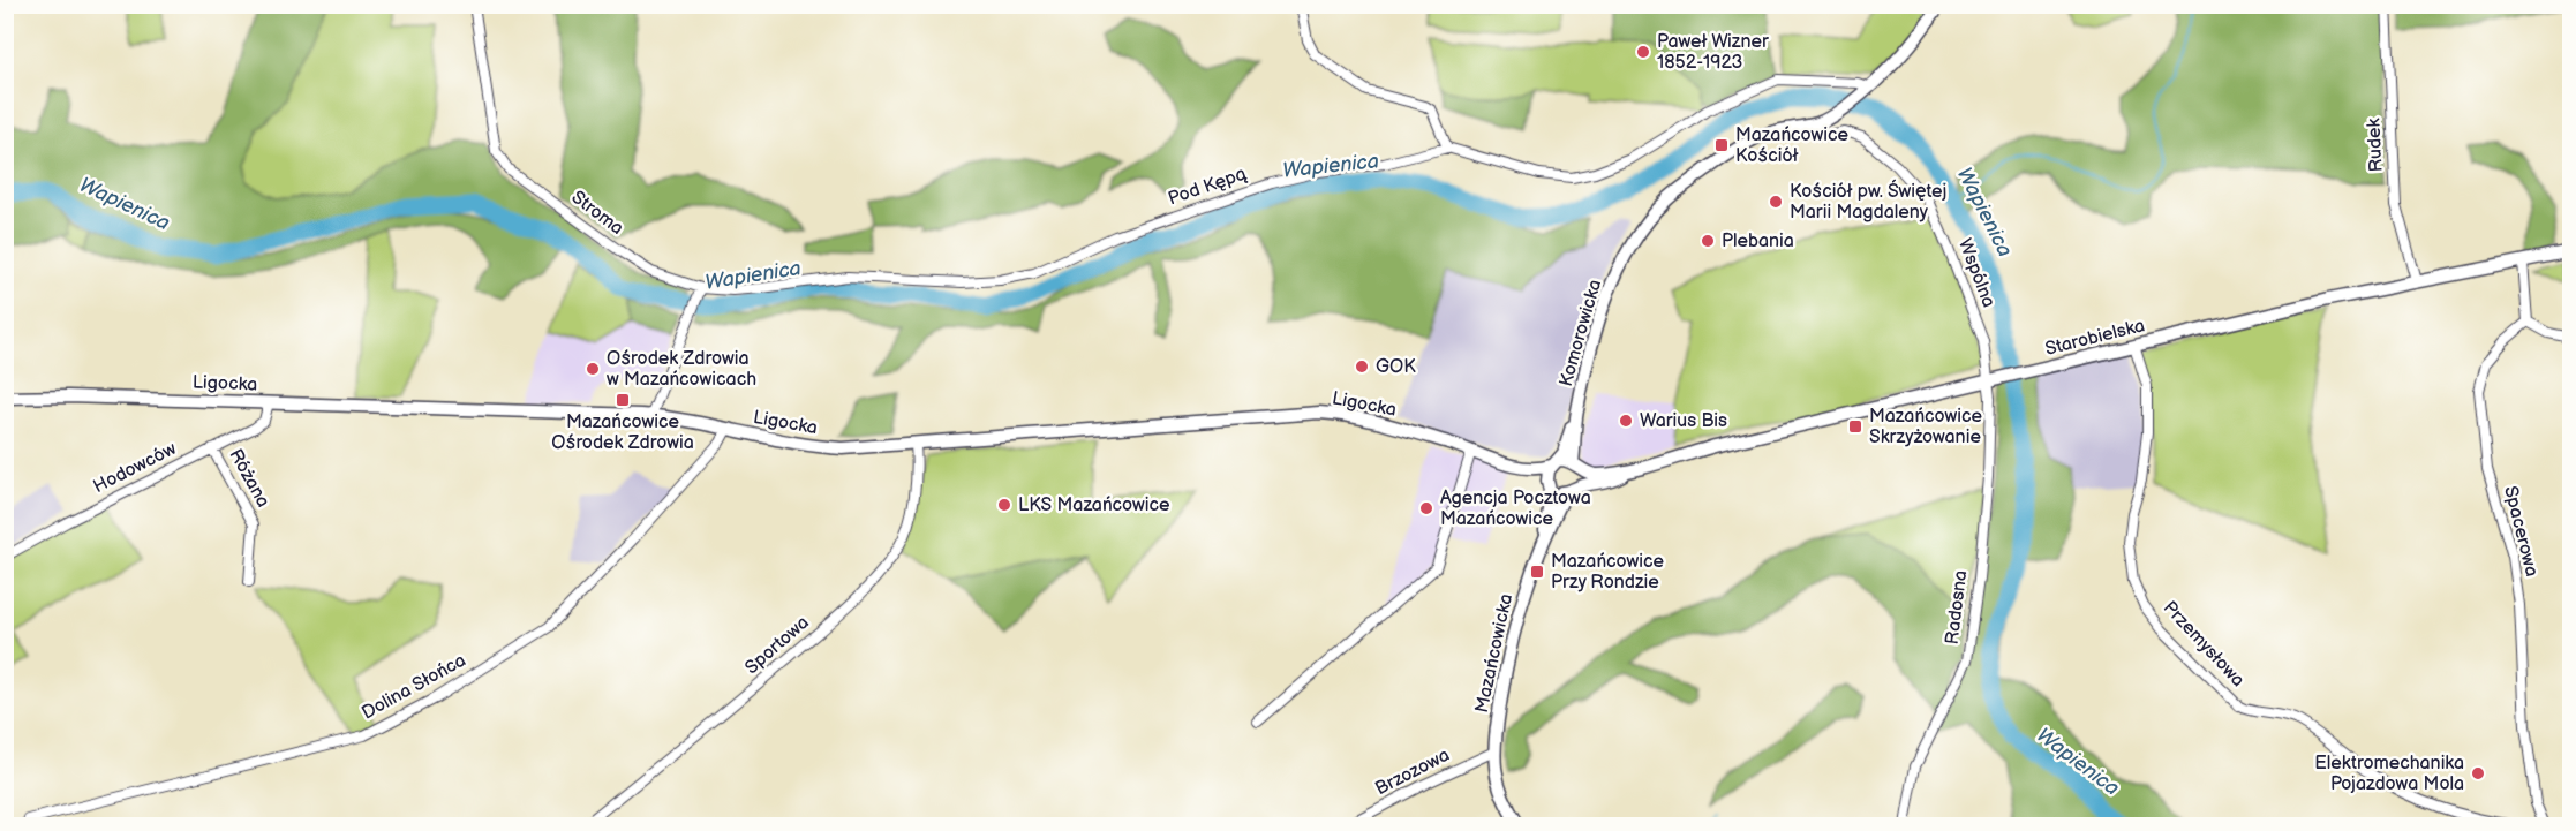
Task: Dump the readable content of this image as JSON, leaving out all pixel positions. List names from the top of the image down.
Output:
{
  "streets": {
    "street": [
      "Rudek",
      "Pod Kępą",
      "Stroma",
      "Wspólna",
      "Komorowicka",
      "Starobielska",
      "Ligocka",
      "Hodowców",
      "Różana",
      "Spacerowa",
      "Radosna",
      "Przemysłowa",
      "Sportowa",
      "Mazańcowicka",
      "Dolina Słońca",
      "Brzozowa"
    ]
  },
  "crossings": [
    ["Rudek", "Starobielska"],
    ["Pod Kępą", "Stroma"],
    ["Wspólna", "Komorowicka"],
    ["Wspólna", "Starobielska"],
    ["Wspólna", "Radosna"],
    ["Komorowicka", "Ligocka"],
    ["Komorowicka", "Mazańcowicka"],
    ["Starobielska", "Radosna"],
    ["Starobielska", "Przemysłowa"],
    ["Ligocka", "Hodowców"],
    ["Ligocka", "Sportowa"],
    ["Ligocka", "Mazańcowicka"],
    ["Ligocka", "Dolina Słońca"],
    ["Hodowców", "Różana"],
    ["Mazańcowicka", "Brzozowa"]
  ],
  "water": ["Wapienica"],
  "places": {
    "other": [
      "Paweł Wizner 1852-1923",
      "Kościół pw. Świętej Marii Magdaleny",
      "Plebania",
      "GOK",
      "Ośrodek Zdrowia w Mazańcowicach",
      "Warius Bis",
      "LKS Mazańcowice",
      "Agencja Pocztowa Mazańcowice",
      "Elektromechanika Pojazdowa Mola"
    ],
    "transit": [
      "Mazańcowice Kościół",
      "Mazańcowice Ośrodek Zdrowia",
      "Mazańcowice Skrzyżowanie",
      "Mazańcowice Przy Rondzie"
    ]
  }
}
